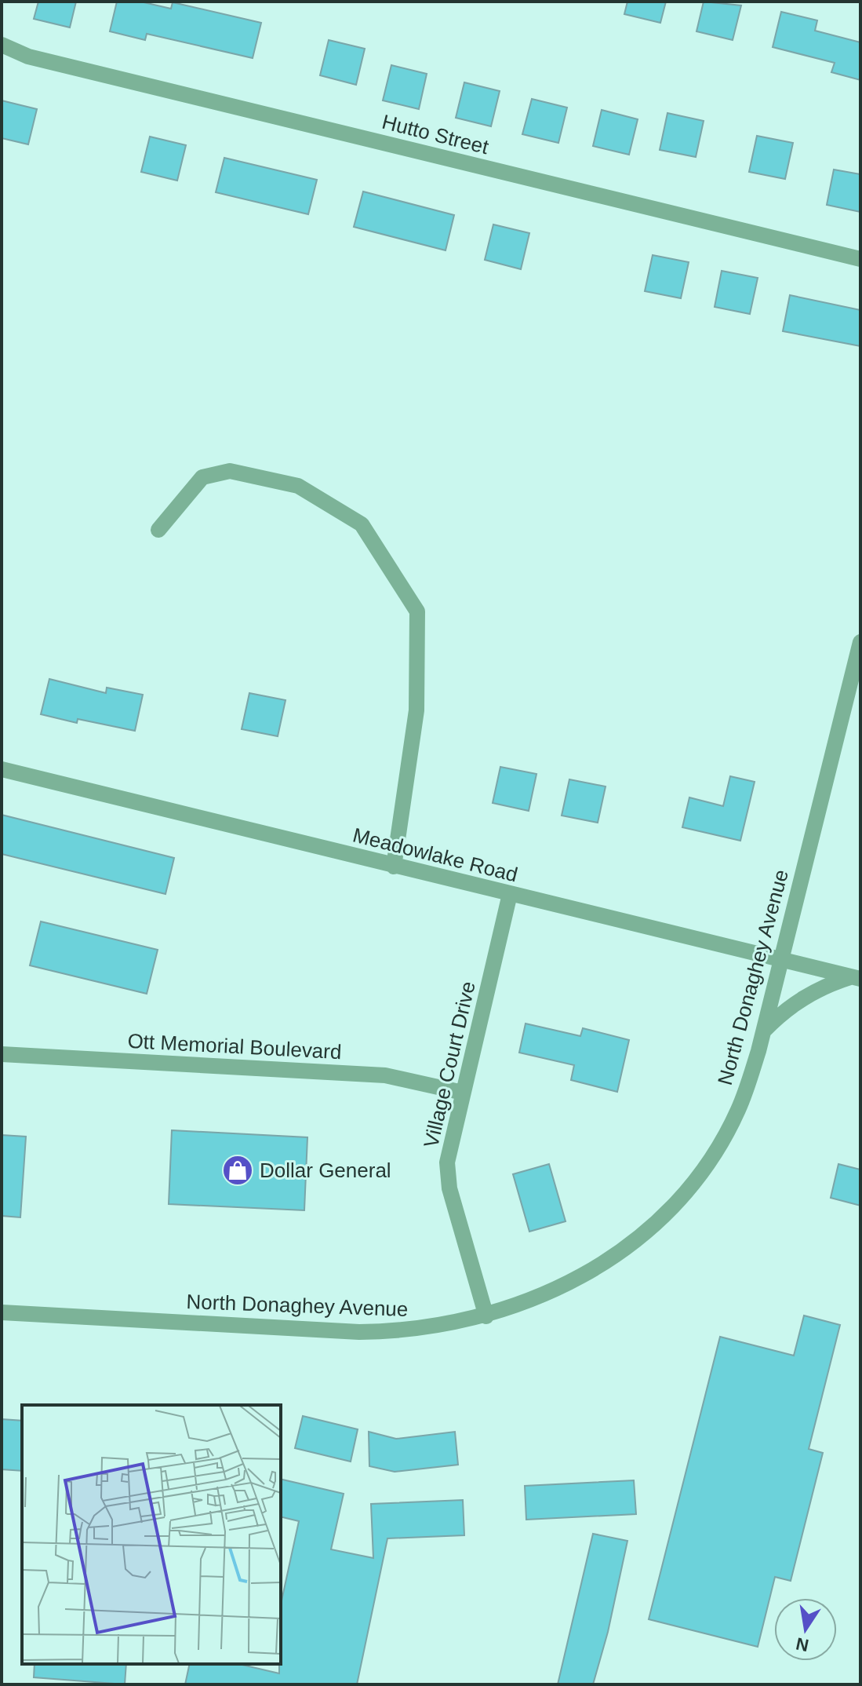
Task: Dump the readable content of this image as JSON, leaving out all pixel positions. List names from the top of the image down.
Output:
{
  "streets": {
    "street": [
      "Hutto Street",
      "Meadowlake Road",
      "North Donaghey Avenue",
      "Ott Memorial Boulevard",
      "Village Court Drive"
    ]
  },
  "crossings": [
    ["Meadowlake Road", "North Donaghey Avenue"],
    ["Meadowlake Road", "Village Court Drive"],
    ["North Donaghey Avenue", "Village Court Drive"],
    ["Ott Memorial Boulevard", "Village Court Drive"]
  ],
  "places": {
    "shop": ["Dollar General"]
  },
  "north": "bottom"
}
